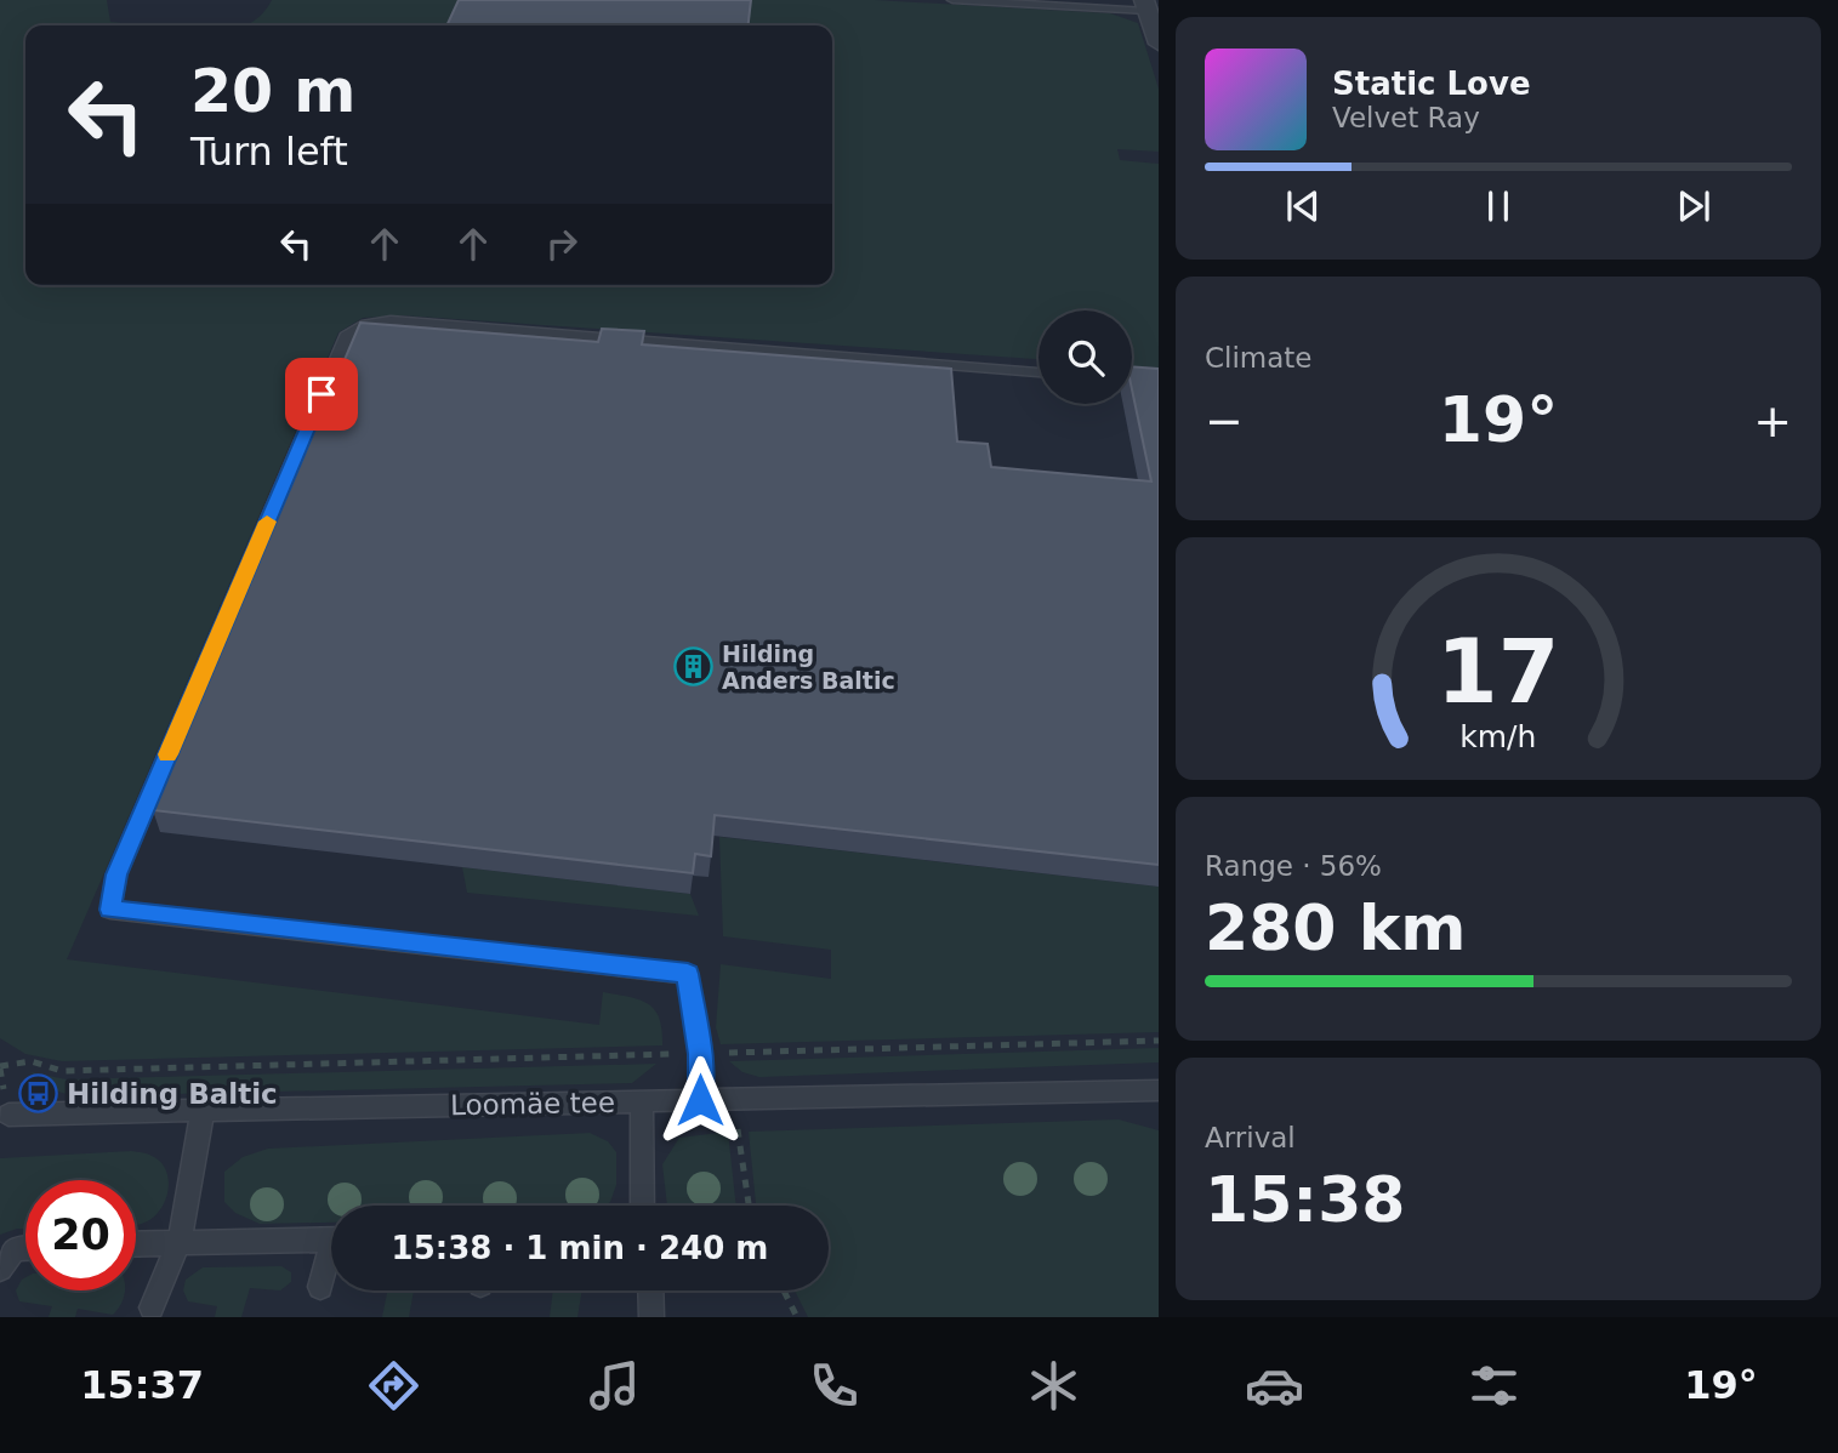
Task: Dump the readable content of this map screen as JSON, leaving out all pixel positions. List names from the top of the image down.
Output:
{
  "streets": {
    "lane": ["Loomäe tee"]
  },
  "places": {
    "building": ["Hilding Anders Baltic"],
    "bus stop": ["Hilding Baltic"]
  },
  "page": {
    "turn": ["20 m", "Turn left"],
    "song": ["Static Love", "Velvet Ray"],
    "tile": [
      "Climate",
      ["Range · 56%", "280 km"],
      ["Arrival", "15:38"]
    ],
    "heat": ["−", "19°", "+"],
    "limit": "20",
    "trip": "15:38 · 1 min · 240 m",
    "tabs": ["15:37", "19°"],
    "gauge": ["17", "km/h"]
  }
}
